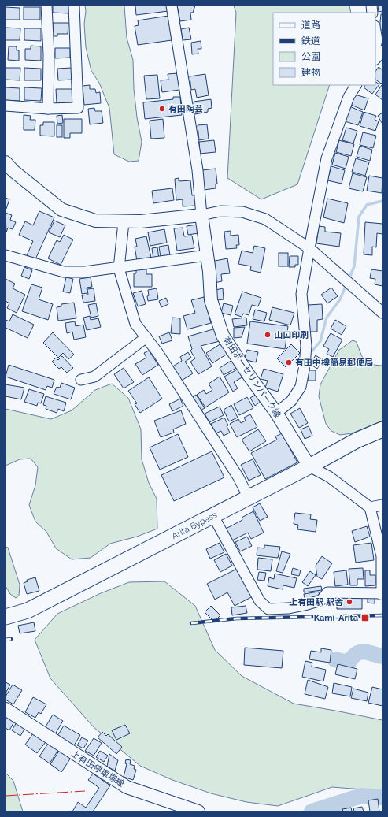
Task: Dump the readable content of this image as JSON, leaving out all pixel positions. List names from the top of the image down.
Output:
{
  "streets": {
    "highway": ["Arita Bypass"],
    "main road": ["有田ポーセリンパーク線", "上有田停車場線"]
  },
  "crossings": [
    ["有田ポーセリンパーク線", "Arita Bypass"]
  ],
  "places": {
    "other": [
      "有田陶芸",
      "山口印刷",
      "有田中樽簡易郵便局",
      "上有田駅 駅舎"
    ],
    "transit": ["Kami-Arita"]
  },
  "legend": [
    "道路",
    "鉄道",
    "公園",
    "建物"
  ]
}
